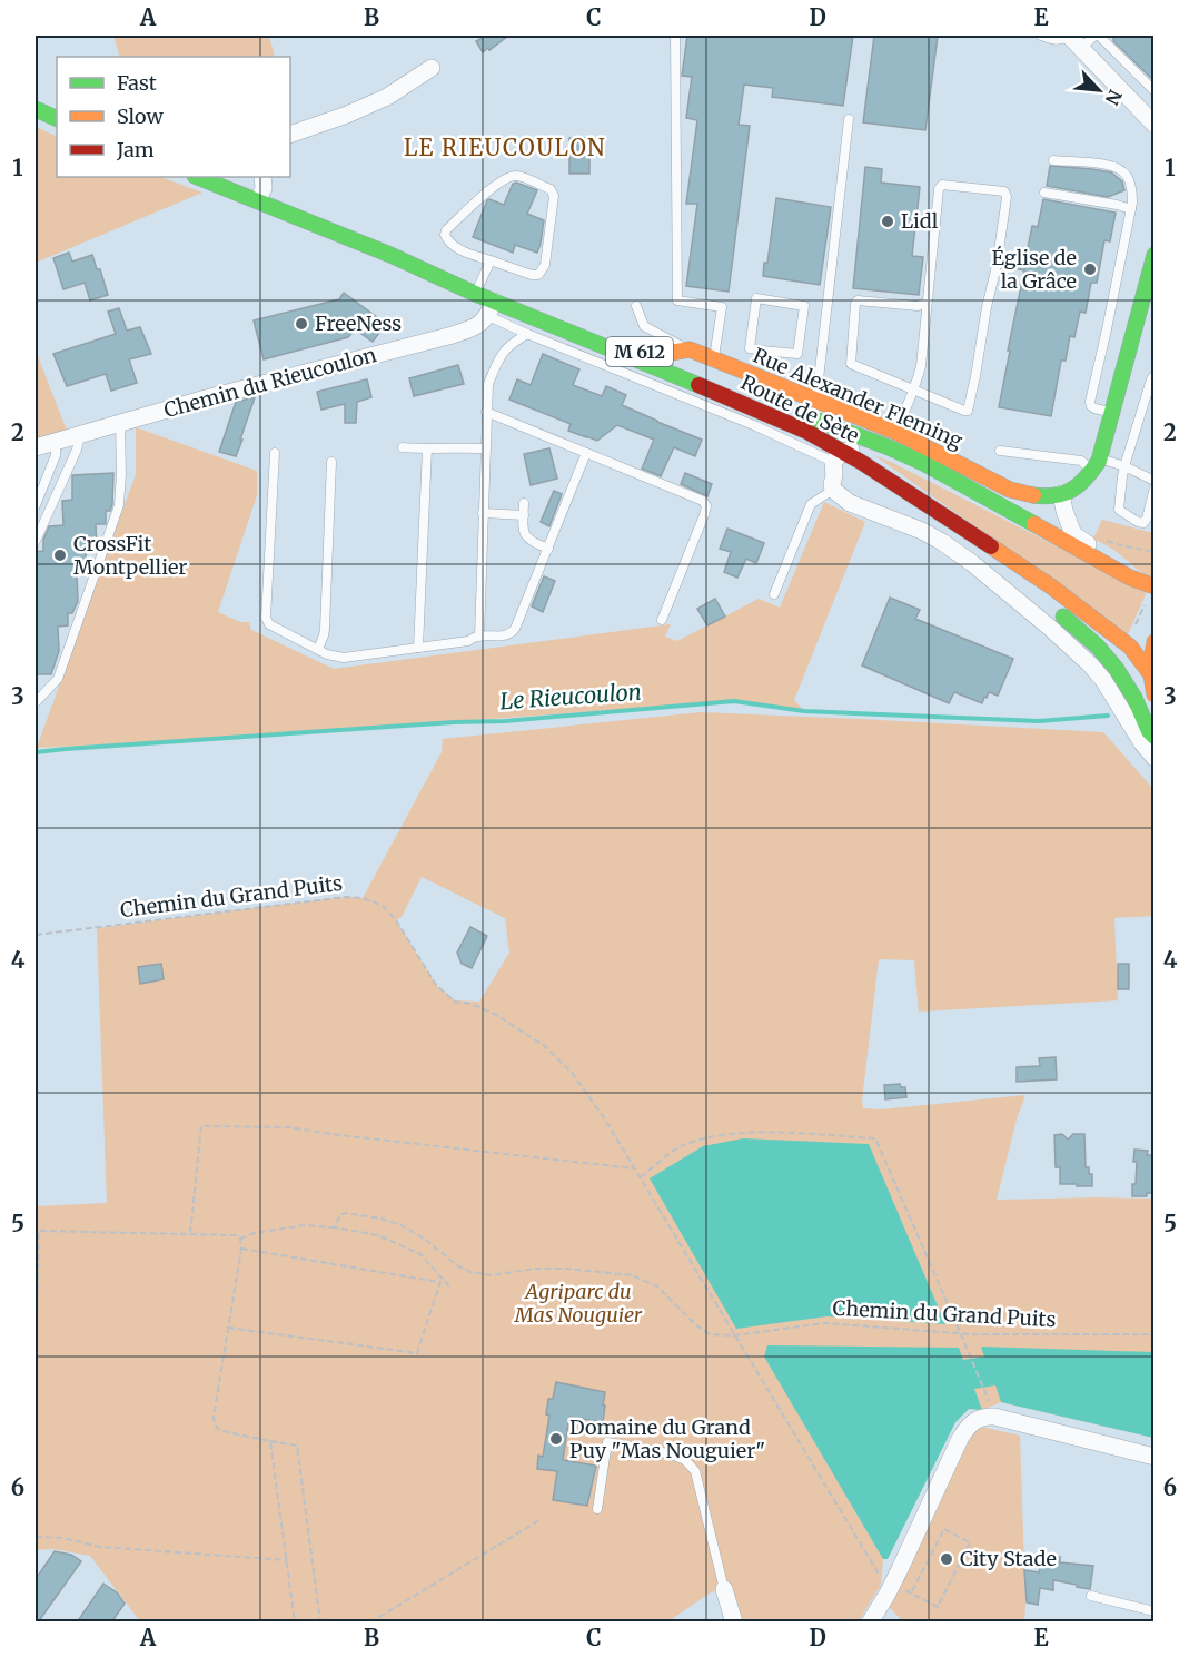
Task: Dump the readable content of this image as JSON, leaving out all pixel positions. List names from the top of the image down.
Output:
{
  "streets": {
    "main road": ["M 612", "Rue Alexander Fleming", "Route de Sète"],
    "street": ["Chemin du Rieucoulon"],
    "path": ["Chemin du Grand Puits"]
  },
  "crossings": [
    ["M 612", "Route de Sète"],
    ["Chemin du Rieucoulon", "Route de Sète"],
    ["Rue Alexander Fleming", "Route de Sète"]
  ],
  "districts": ["LE RIEUCOULON"],
  "water": ["Le Rieucoulon"],
  "parks": ["Agriparc du Mas Nouguier"],
  "places": [
    "Lidl",
    "Église de la Grâce",
    "FreeNess",
    "CrossFit Montpellier",
    "Domaine du Grand Puy \"Mas Nouguier\"",
    "City Stade"
  ],
  "legend": ["Fast", "Slow", "Jam"],
  "north": "bottom right",
  "grid": {
    "columns": [
      "A",
      "B",
      "C",
      "D",
      "E"
    ],
    "rows": [
      "1",
      "2",
      "3",
      "4",
      "5",
      "6"
    ]
  }
}
